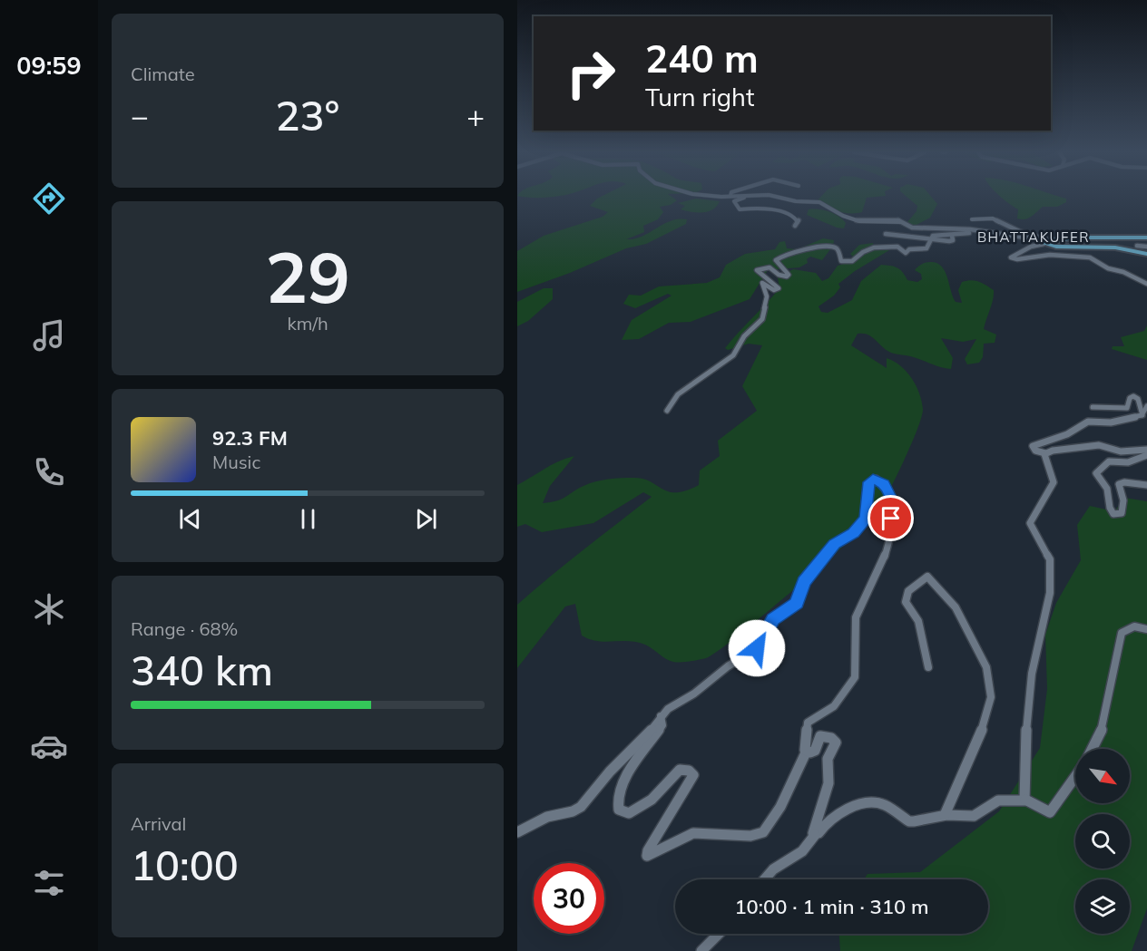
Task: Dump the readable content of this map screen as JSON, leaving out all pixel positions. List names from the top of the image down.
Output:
{
  "districts": ["BHATTAKUFER"],
  "north": "bottom right",
  "page": {
    "tabs": "09:59",
    "tile": [
      "Climate",
      ["29", "km/h"],
      ["Range · 68%", "340 km"],
      ["Arrival", "10:00"]
    ],
    "turn": ["240 m", "Turn right"],
    "heat": ["−", "23°", "+"],
    "song": ["92.3 FM", "Music"],
    "limit": "30",
    "trip": "10:00 · 1 min · 310 m"
  }
}
